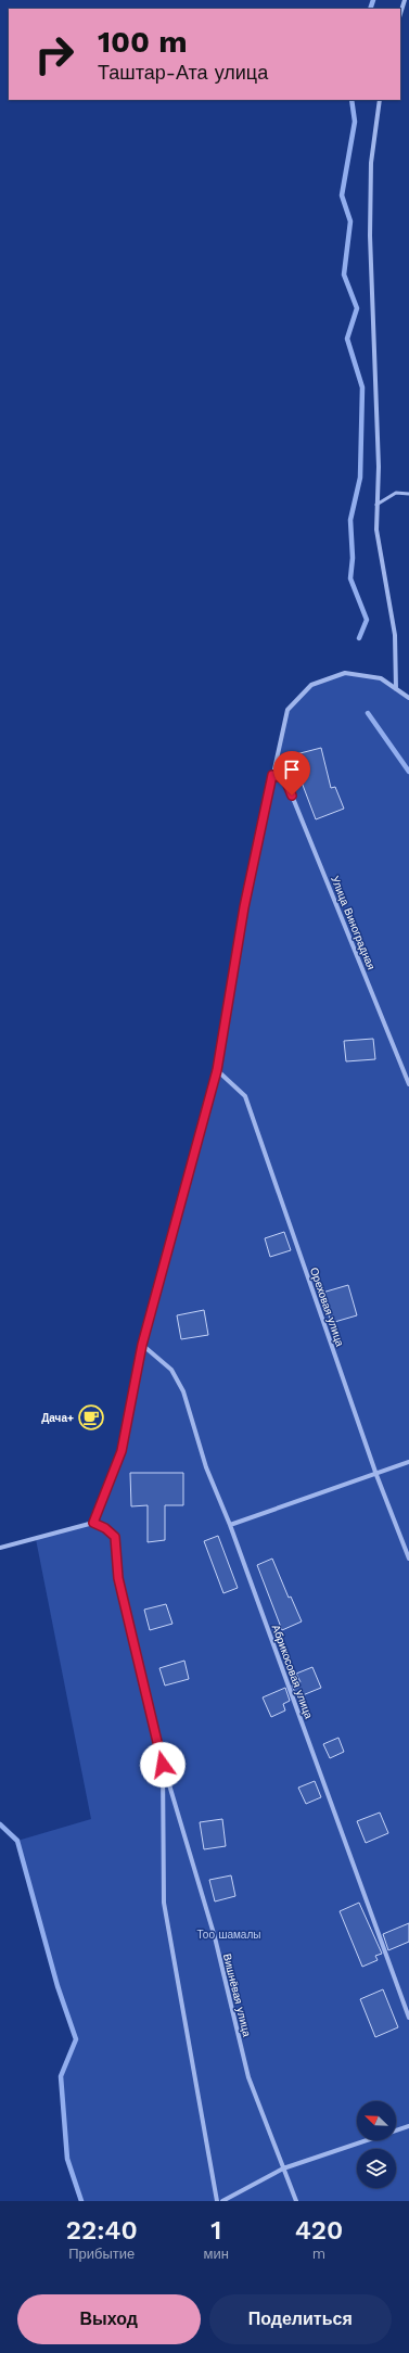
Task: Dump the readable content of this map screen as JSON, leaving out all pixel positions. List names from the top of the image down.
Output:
{
  "streets": {
    "street": [
      "Улица Виноградная",
      "Ореховая улица",
      "Абрикосовая улица",
      "Вишнёвая улица"
    ]
  },
  "parks": ["Тоо шамалы"],
  "places": {
    "cafe": ["Дача+"]
  },
  "north": "top left",
  "page": {
    "turn": ["100 m", "Таштар-Ата улица"],
    "eta": [
      "22:40",
      "Прибытие",
      "1",
      "мин",
      "420",
      "m"
    ],
    "buttons": ["Выход", "Поделиться"]
  }
}
